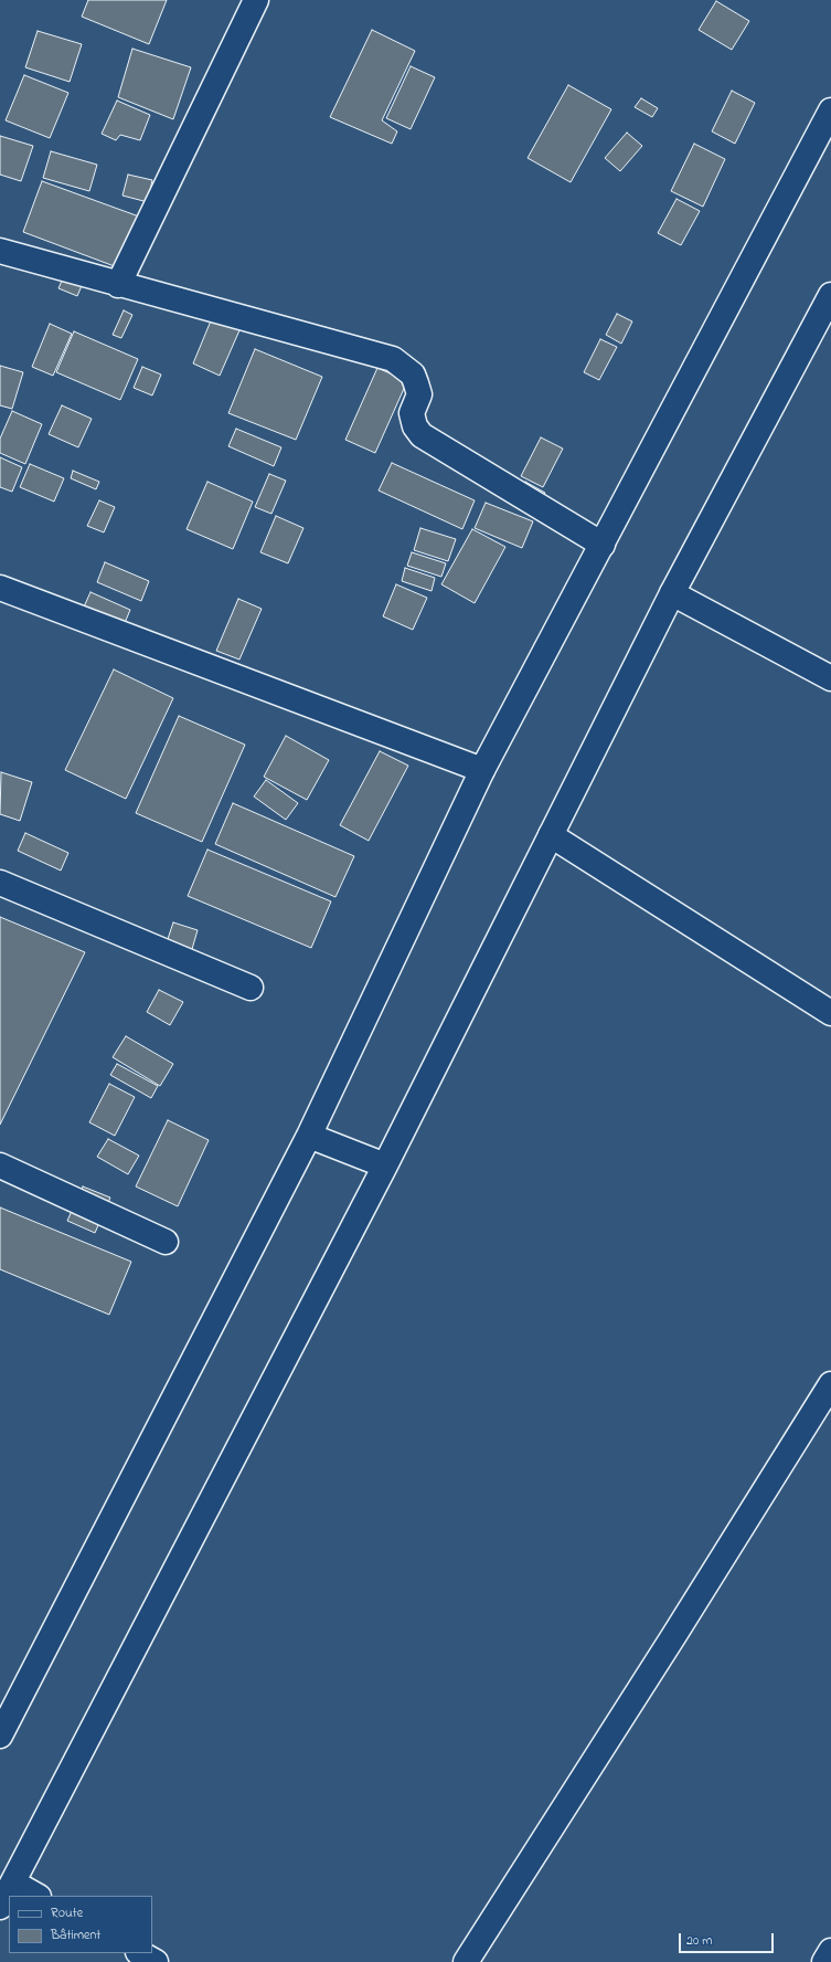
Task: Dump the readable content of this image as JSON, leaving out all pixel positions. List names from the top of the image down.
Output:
{
  "legend": ["Route", "Bâtiment"],
  "scale_bar": "20 m"
}
